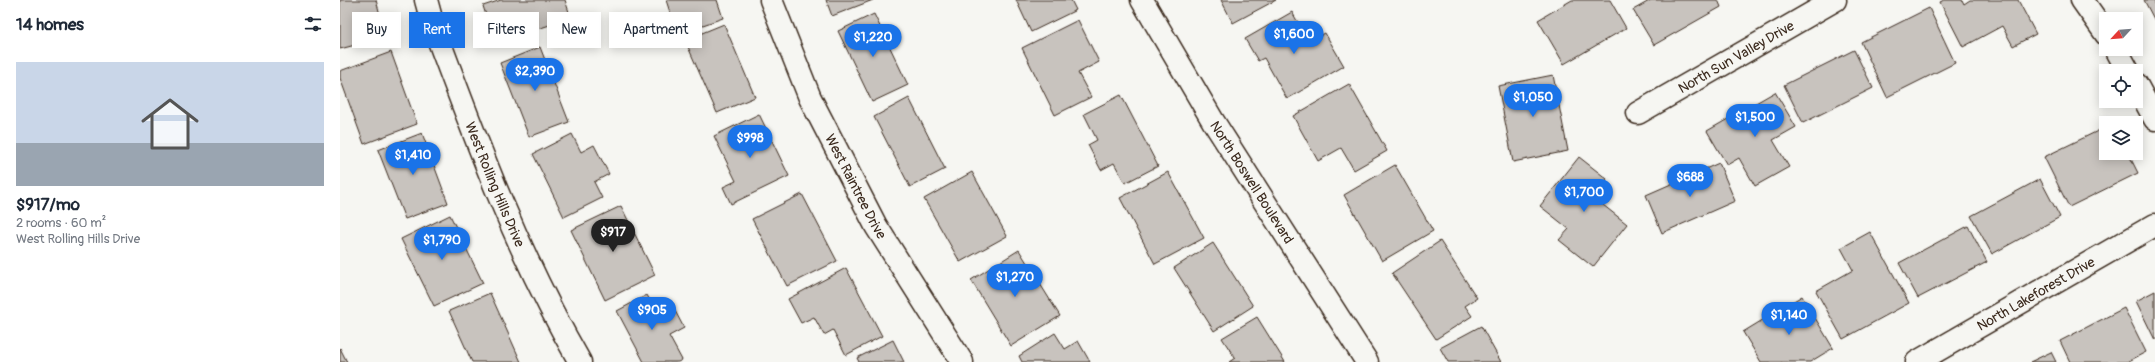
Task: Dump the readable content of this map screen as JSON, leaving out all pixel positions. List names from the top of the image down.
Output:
{
  "streets": {
    "street": [
      "North Sun Valley Drive",
      "North Boswell Boulevard",
      "West Rolling Hills Drive",
      "West Raintree Drive",
      "North Lakeforest Drive"
    ]
  },
  "north": "bottom left",
  "page": {
    "heading": "14 homes",
    "chip": [
      "Buy",
      "Rent",
      "Filters",
      "New",
      "Apartment"
    ],
    "price": [
      "$1,600",
      "$1,220",
      "$2,390",
      "$1,050",
      "$1,500",
      "$998",
      "$1,410",
      "$688",
      "$1,700",
      "$917",
      "$1,790",
      "$1,270",
      "$905",
      "$1,140"
    ],
    "list": [
      {
        "name": "$917/mo",
        "note": "2 rooms · 60 m² · West Rolling Hills Drive"
      }
    ]
  }
}
